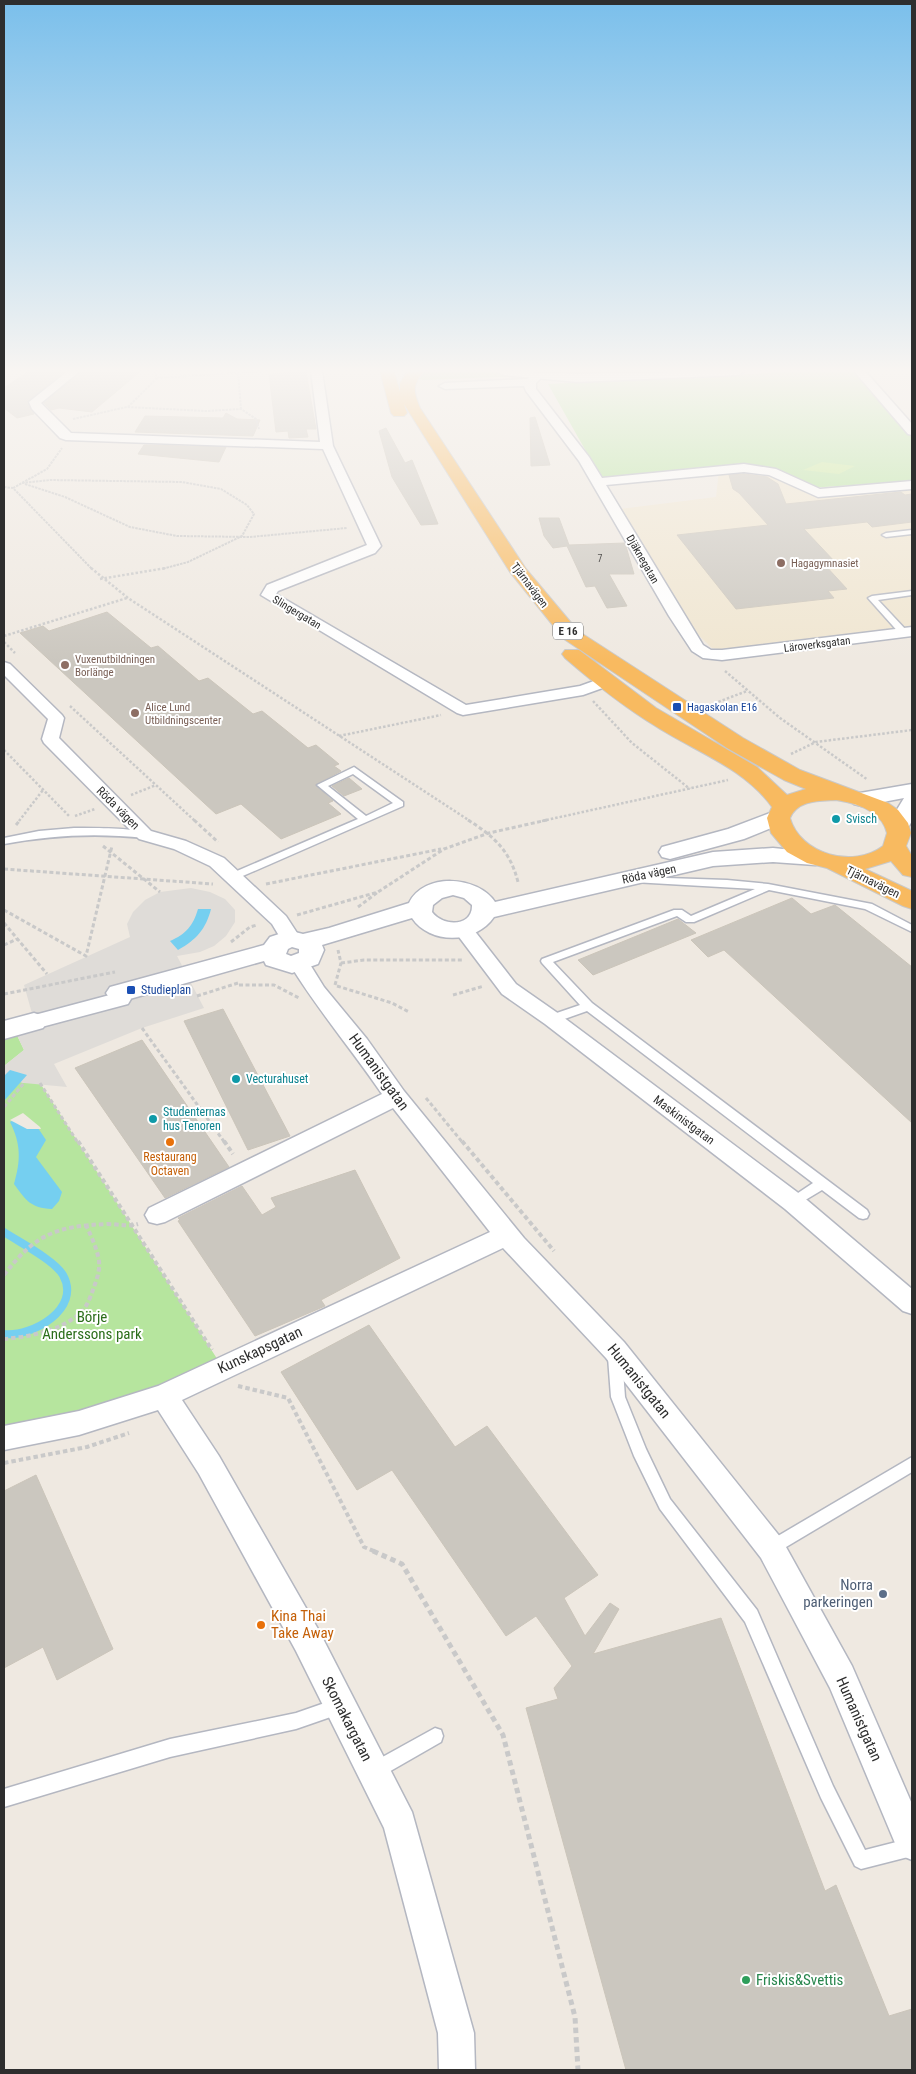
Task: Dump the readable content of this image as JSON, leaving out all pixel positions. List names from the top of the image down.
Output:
{
  "streets": {
    "highway": ["Tjärnavägen", "E 16"],
    "street": [
      "Djäknegatan",
      "Slingergatan",
      "Läroverksgatan",
      "Röda vägen",
      "Humanistgatan",
      "Maskinistgatan",
      "Kunskapsgatan",
      "Skomakargatan"
    ]
  },
  "crossings": [
    ["Djäknegatan", "Läroverksgatan"],
    ["Tjärnavägen", "Röda vägen"],
    ["Röda vägen", "Humanistgatan"],
    ["Röda vägen", "Maskinistgatan"],
    ["Humanistgatan", "Kunskapsgatan"],
    ["Kunskapsgatan", "Skomakargatan"]
  ],
  "parks": ["Börje Anderssons park"],
  "places": {
    "other": [
      "Hagagymnasiet",
      "Vuxenutbildningen Borlänge",
      "Alice Lund Utbildningscenter",
      "Svisch",
      "Vecturahuset",
      "Studenternas hus Tenoren",
      "Restaurang Octaven",
      "Norra parkeringen",
      "Kina Thai Take Away",
      "Friskis&Svettis"
    ],
    "transit": ["Hagaskolan E16", "Studieplan"]
  },
  "house_numbers": ["7"]
}
